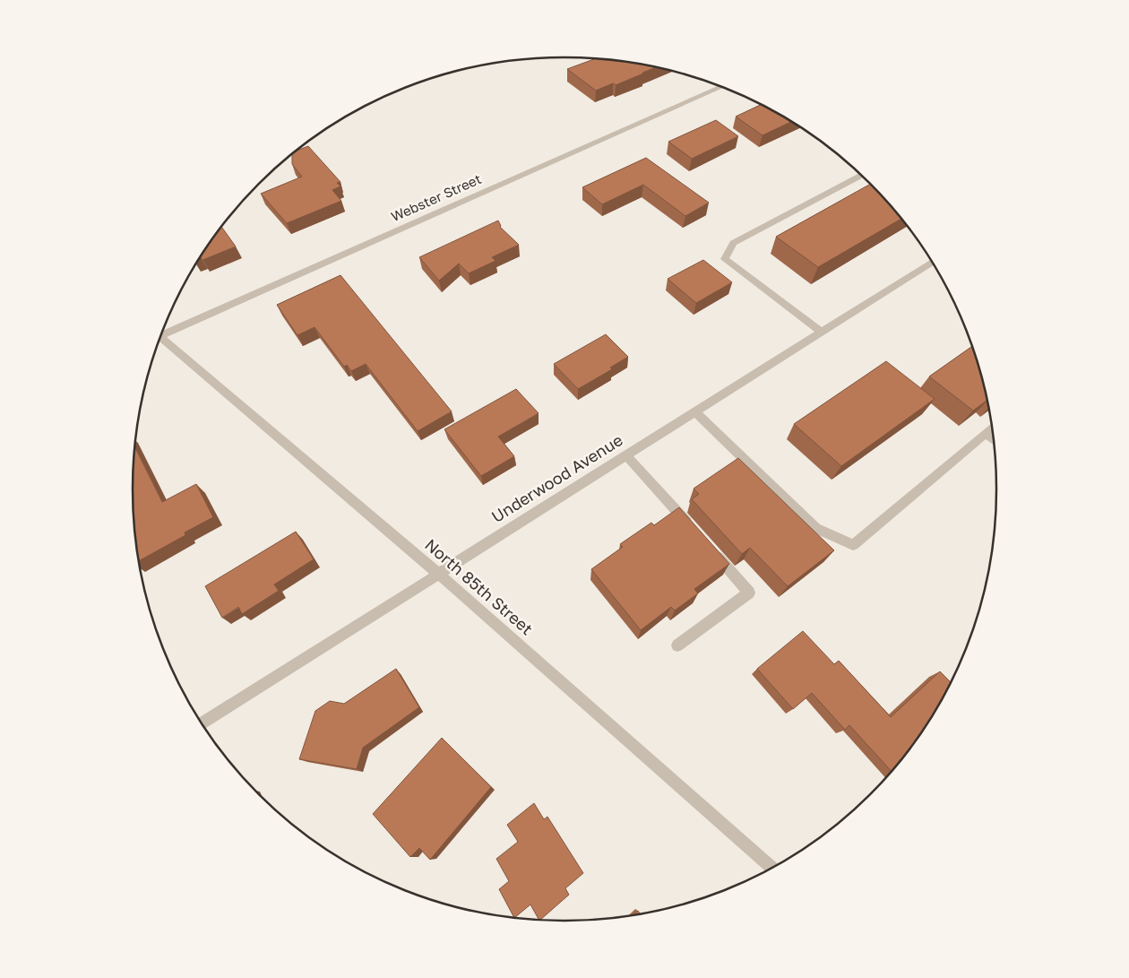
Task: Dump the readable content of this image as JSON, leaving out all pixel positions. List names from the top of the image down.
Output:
{
  "streets": {
    "street": ["Webster Street", "Underwood Avenue", "North 85th Street"]
  },
  "crossings": [
    ["Underwood Avenue", "North 85th Street"]
  ]
}
